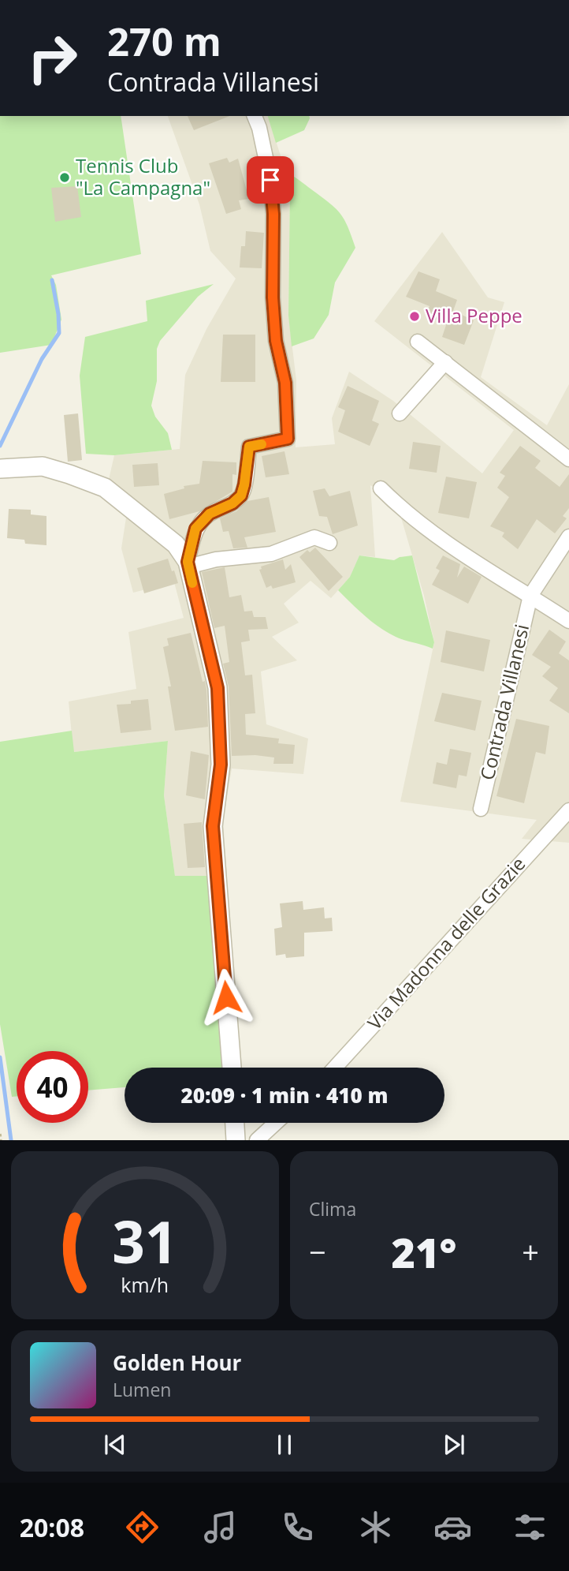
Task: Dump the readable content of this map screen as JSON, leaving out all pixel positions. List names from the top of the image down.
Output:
{
  "streets": {
    "street": ["Contrada Villanesi", "Via Madonna delle Grazie"]
  },
  "places": ["Tennis Club \"La Campagna\"", "Villa Peppe"],
  "page": {
    "turn": ["270 m", "Contrada Villanesi"],
    "limit": "40",
    "trip": "20:09 · 1 min · 410 m",
    "tile": "Clima",
    "heat": ["−", "21°", "+"],
    "song": ["Golden Hour", "Lumen"],
    "tabs": "20:08",
    "gauge": ["31", "km/h"]
  }
}
